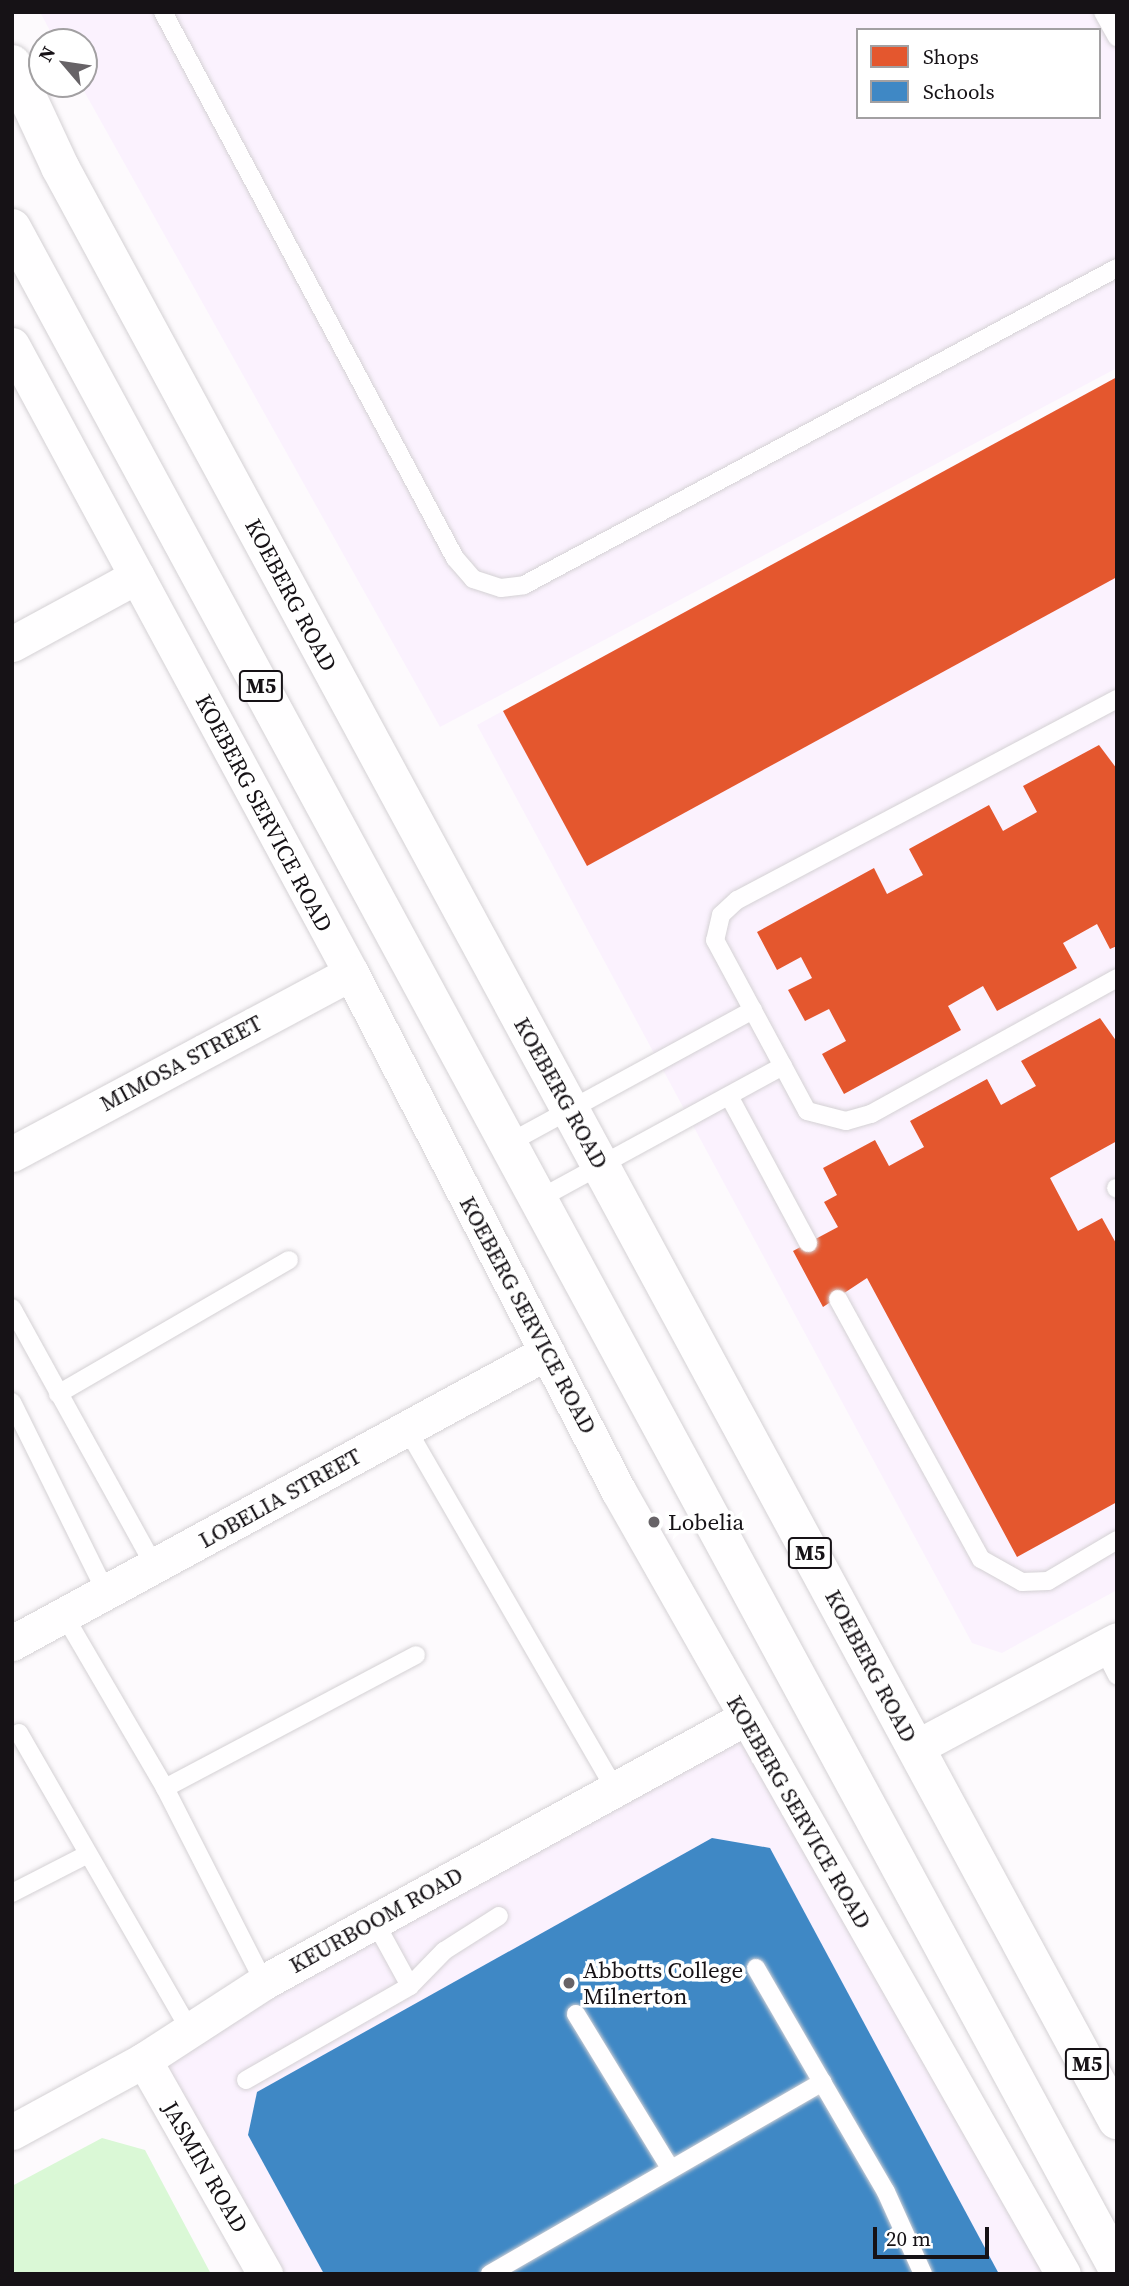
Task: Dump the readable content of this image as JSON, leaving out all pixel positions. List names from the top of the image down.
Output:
{
  "streets": {
    "main road": ["KOEBERG ROAD", "M5"],
    "street": [
      "KOEBERG SERVICE ROAD",
      "MIMOSA STREET",
      "LOBELIA STREET",
      "KEURBOOM ROAD",
      "JASMIN ROAD"
    ]
  },
  "crossings": [
    ["KOEBERG SERVICE ROAD", "MIMOSA STREET"],
    ["KOEBERG SERVICE ROAD", "LOBELIA STREET"],
    ["KOEBERG SERVICE ROAD", "KEURBOOM ROAD"],
    ["KEURBOOM ROAD", "JASMIN ROAD"]
  ],
  "places": ["Lobelia", "Abbotts College Milnerton"],
  "legend": ["Shops", "Schools"],
  "scale_bar": "20 m",
  "north": "top left"
}
